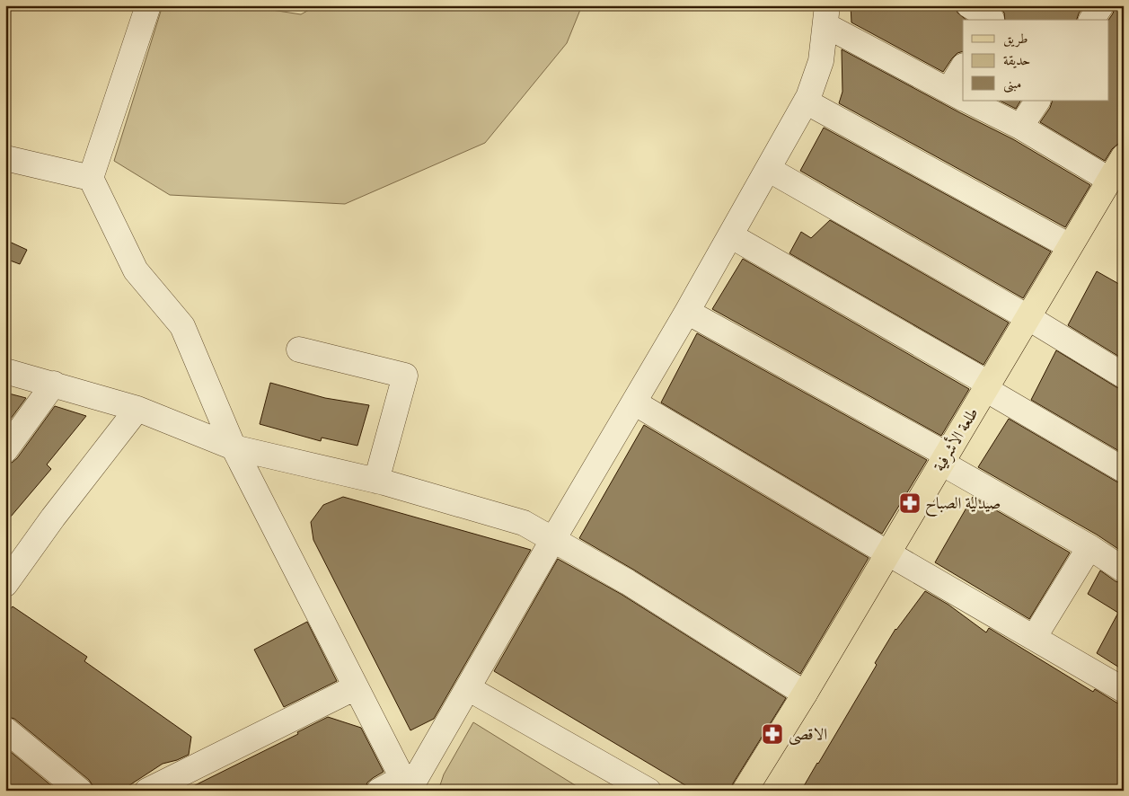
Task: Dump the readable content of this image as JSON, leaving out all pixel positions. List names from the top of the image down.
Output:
{
  "streets": {
    "main road": ["طلعة الأشرفية"]
  },
  "places": {
    "pharmacy": ["صيدلية الصباح", "الاقصى"]
  },
  "legend": ["طريق", "حديقة", "مبنى"]
}
